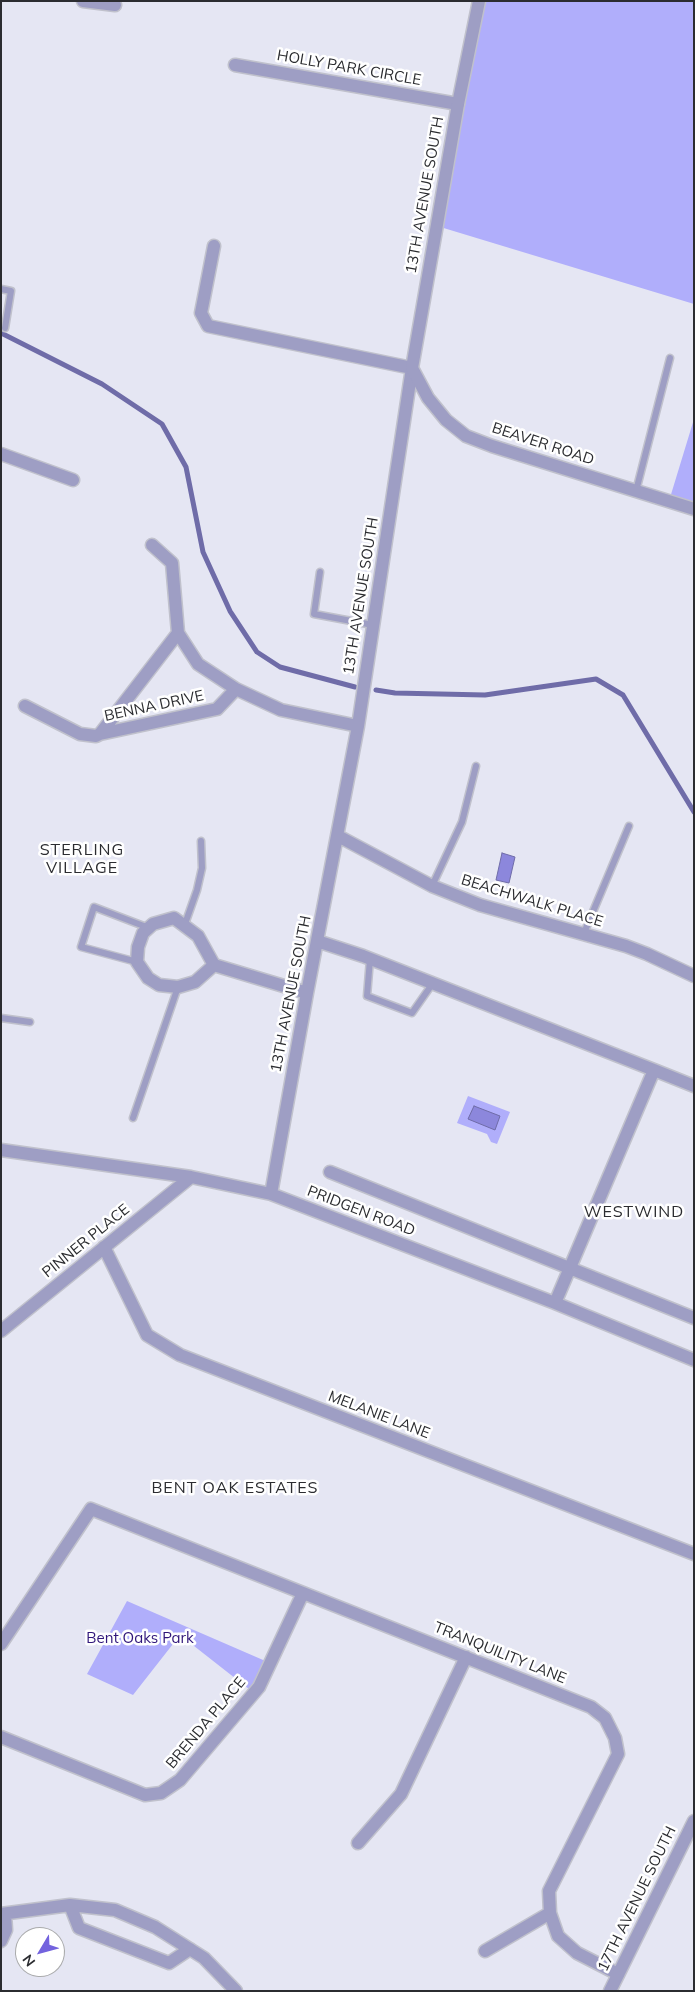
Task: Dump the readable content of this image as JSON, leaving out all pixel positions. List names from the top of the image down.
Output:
{
  "streets": {
    "street": [
      "HOLLY PARK CIRCLE",
      "13TH AVENUE SOUTH",
      "BEAVER ROAD",
      "BENNA DRIVE",
      "BEACHWALK PLACE",
      "PRIDGEN ROAD",
      "PINNER PLACE",
      "MELANIE LANE",
      "TRANQUILITY LANE",
      "BRENDA PLACE",
      "17TH AVENUE SOUTH"
    ]
  },
  "crossings": [
    ["HOLLY PARK CIRCLE", "13TH AVENUE SOUTH"],
    ["13TH AVENUE SOUTH", "BEAVER ROAD"],
    ["13TH AVENUE SOUTH", "BENNA DRIVE"],
    ["13TH AVENUE SOUTH", "BEACHWALK PLACE"],
    ["13TH AVENUE SOUTH", "PRIDGEN ROAD"],
    ["PRIDGEN ROAD", "PINNER PLACE"],
    ["PINNER PLACE", "MELANIE LANE"],
    ["TRANQUILITY LANE", "BRENDA PLACE"],
    ["TRANQUILITY LANE", "17TH AVENUE SOUTH"]
  ],
  "districts": ["STERLING VILLAGE", "WESTWIND", "BENT OAK ESTATES"],
  "parks": ["Bent Oaks Park"],
  "north": "bottom left"
}
